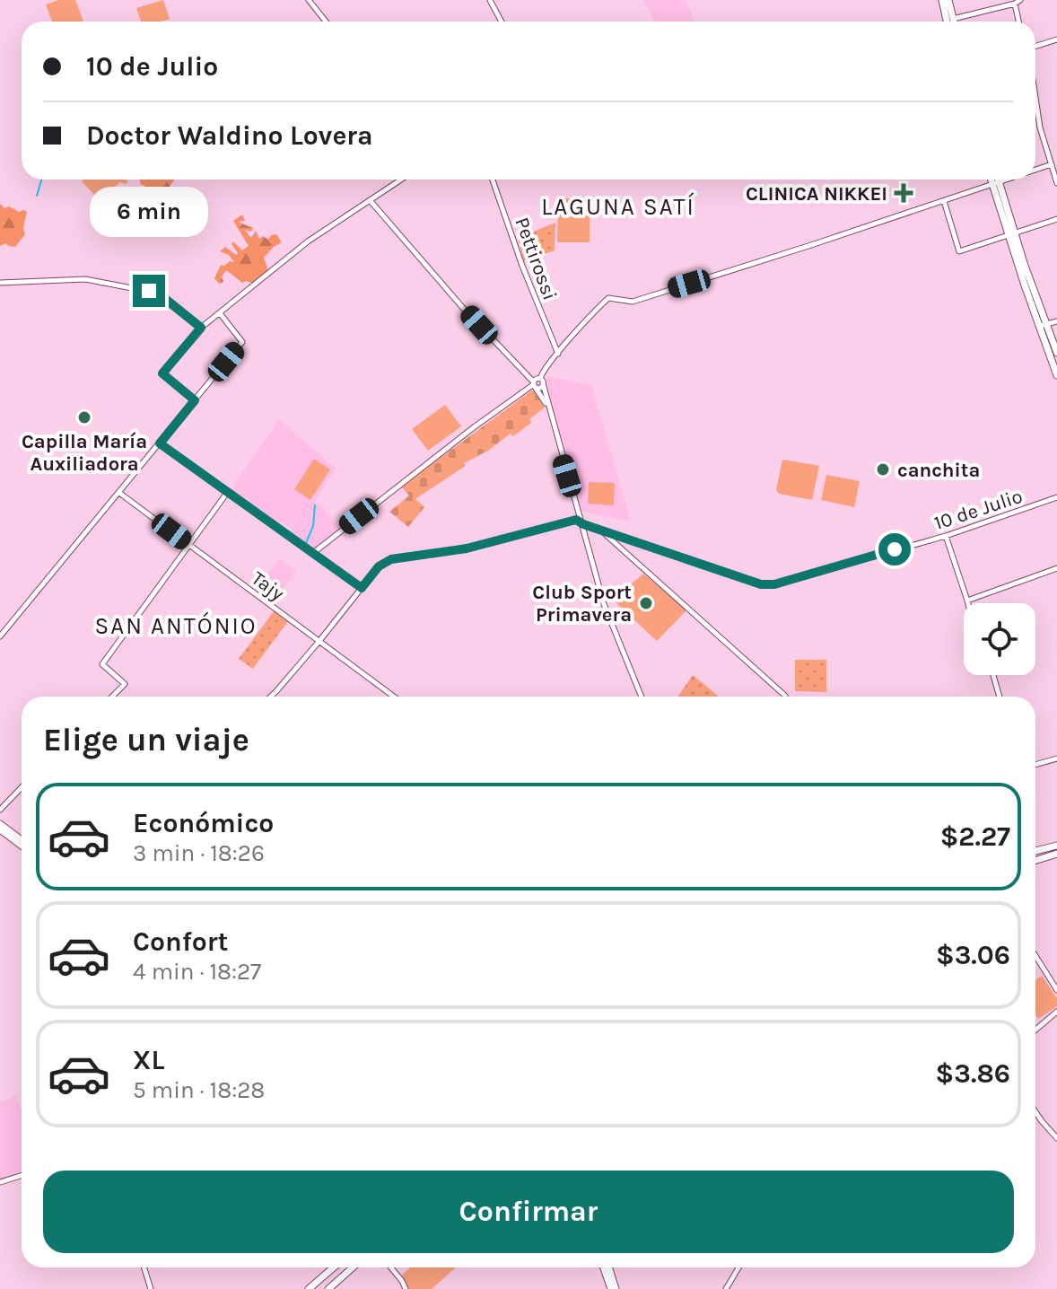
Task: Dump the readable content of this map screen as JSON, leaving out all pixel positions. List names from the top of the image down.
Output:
{
  "streets": {
    "street": ["Pettirossi", "10 de Julio", "Tajy"]
  },
  "districts": ["LAGUNA SATÍ", "SAN ANTÓNIO"],
  "places": {
    "health": ["CLINICA NIKKEI"],
    "other": ["Capilla María Auxiliadora", "canchita", "Club Sport Primavera"]
  },
  "page": {
    "banner": ["10 de Julio", "Doctor Waldino Lovera"],
    "bubble": "6 min",
    "heading": "Elige un viaje",
    "list": [
      {
        "name": "Económico",
        "note": "3 min · 18:26",
        "value": "$2.27"
      },
      {
        "name": "Confort",
        "note": "4 min · 18:27",
        "value": "$3.06"
      },
      {
        "name": "XL",
        "note": "5 min · 18:28",
        "value": "$3.86"
      }
    ],
    "buttons": "Confirmar"
  }
}
